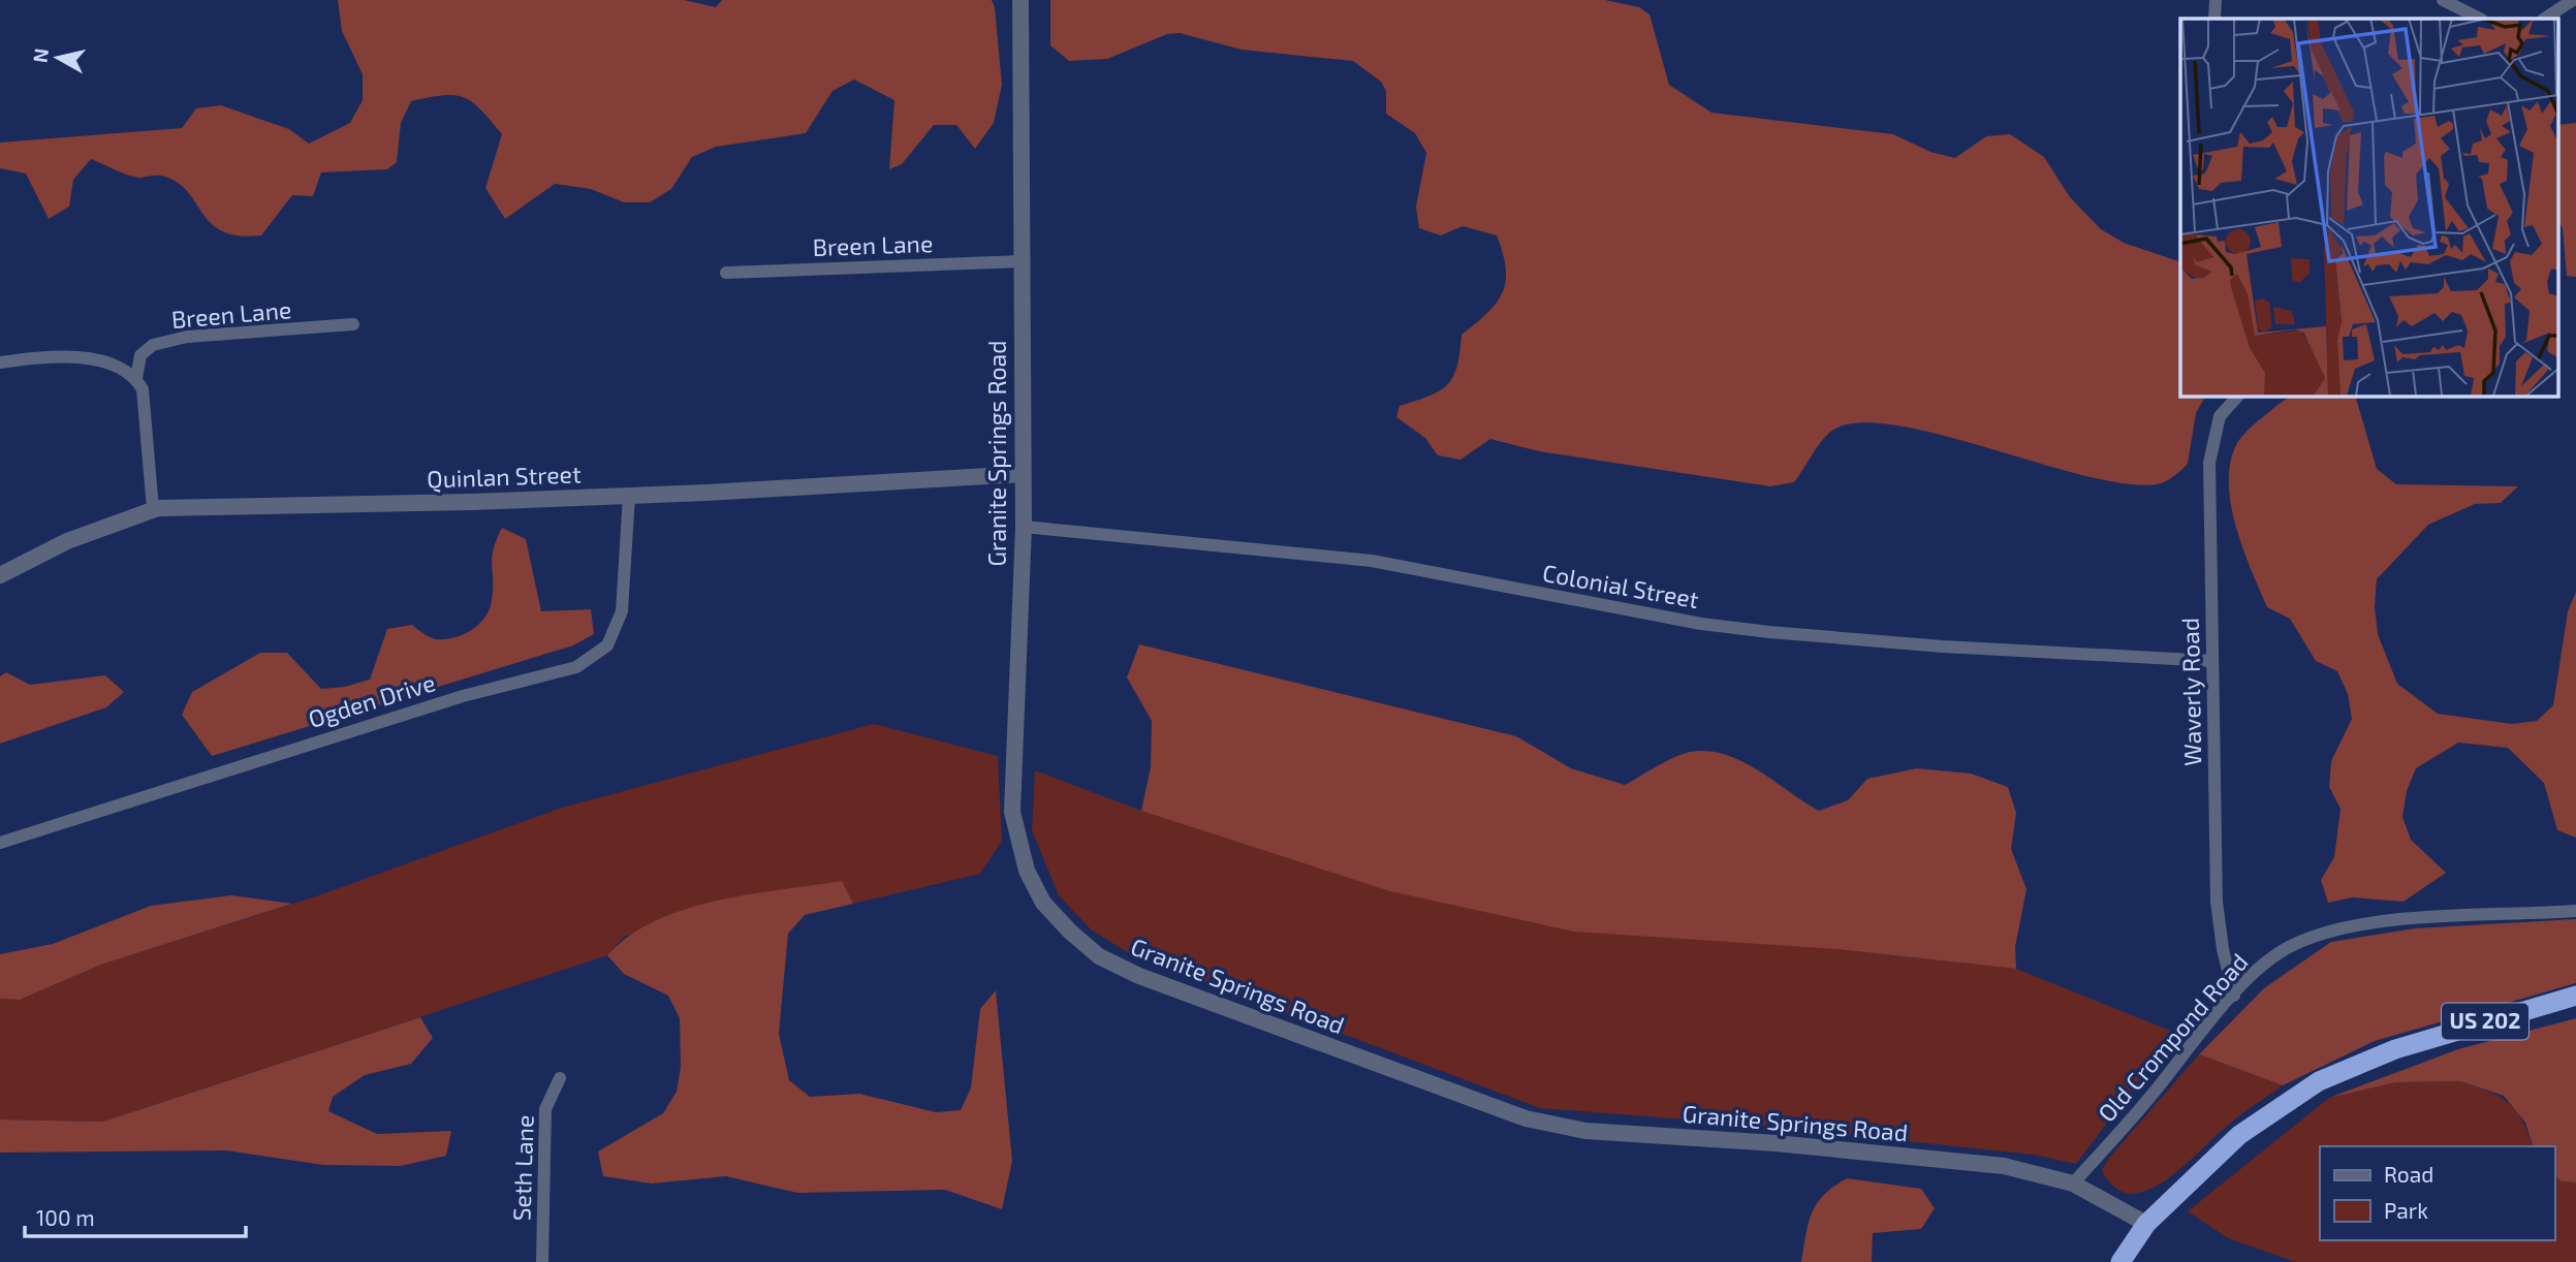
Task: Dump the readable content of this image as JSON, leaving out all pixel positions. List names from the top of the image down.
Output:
{
  "streets": {
    "highway": ["US 202"],
    "street": [
      "Breen Lane",
      "Granite Springs Road",
      "Quinlan Street",
      "Colonial Street",
      "Waverly Road",
      "Ogden Drive",
      "Old Crompond Road",
      "Seth Lane"
    ]
  },
  "crossings": [
    ["Breen Lane", "Granite Springs Road"],
    ["Granite Springs Road", "Quinlan Street"],
    ["Granite Springs Road", "Colonial Street"],
    ["Granite Springs Road", "US 202"],
    ["Granite Springs Road", "Old Crompond Road"],
    ["Quinlan Street", "Ogden Drive"],
    ["Colonial Street", "Waverly Road"],
    ["Waverly Road", "Old Crompond Road"]
  ],
  "legend": ["Road", "Park"],
  "scale_bar": "100 m",
  "north": "left"
}
